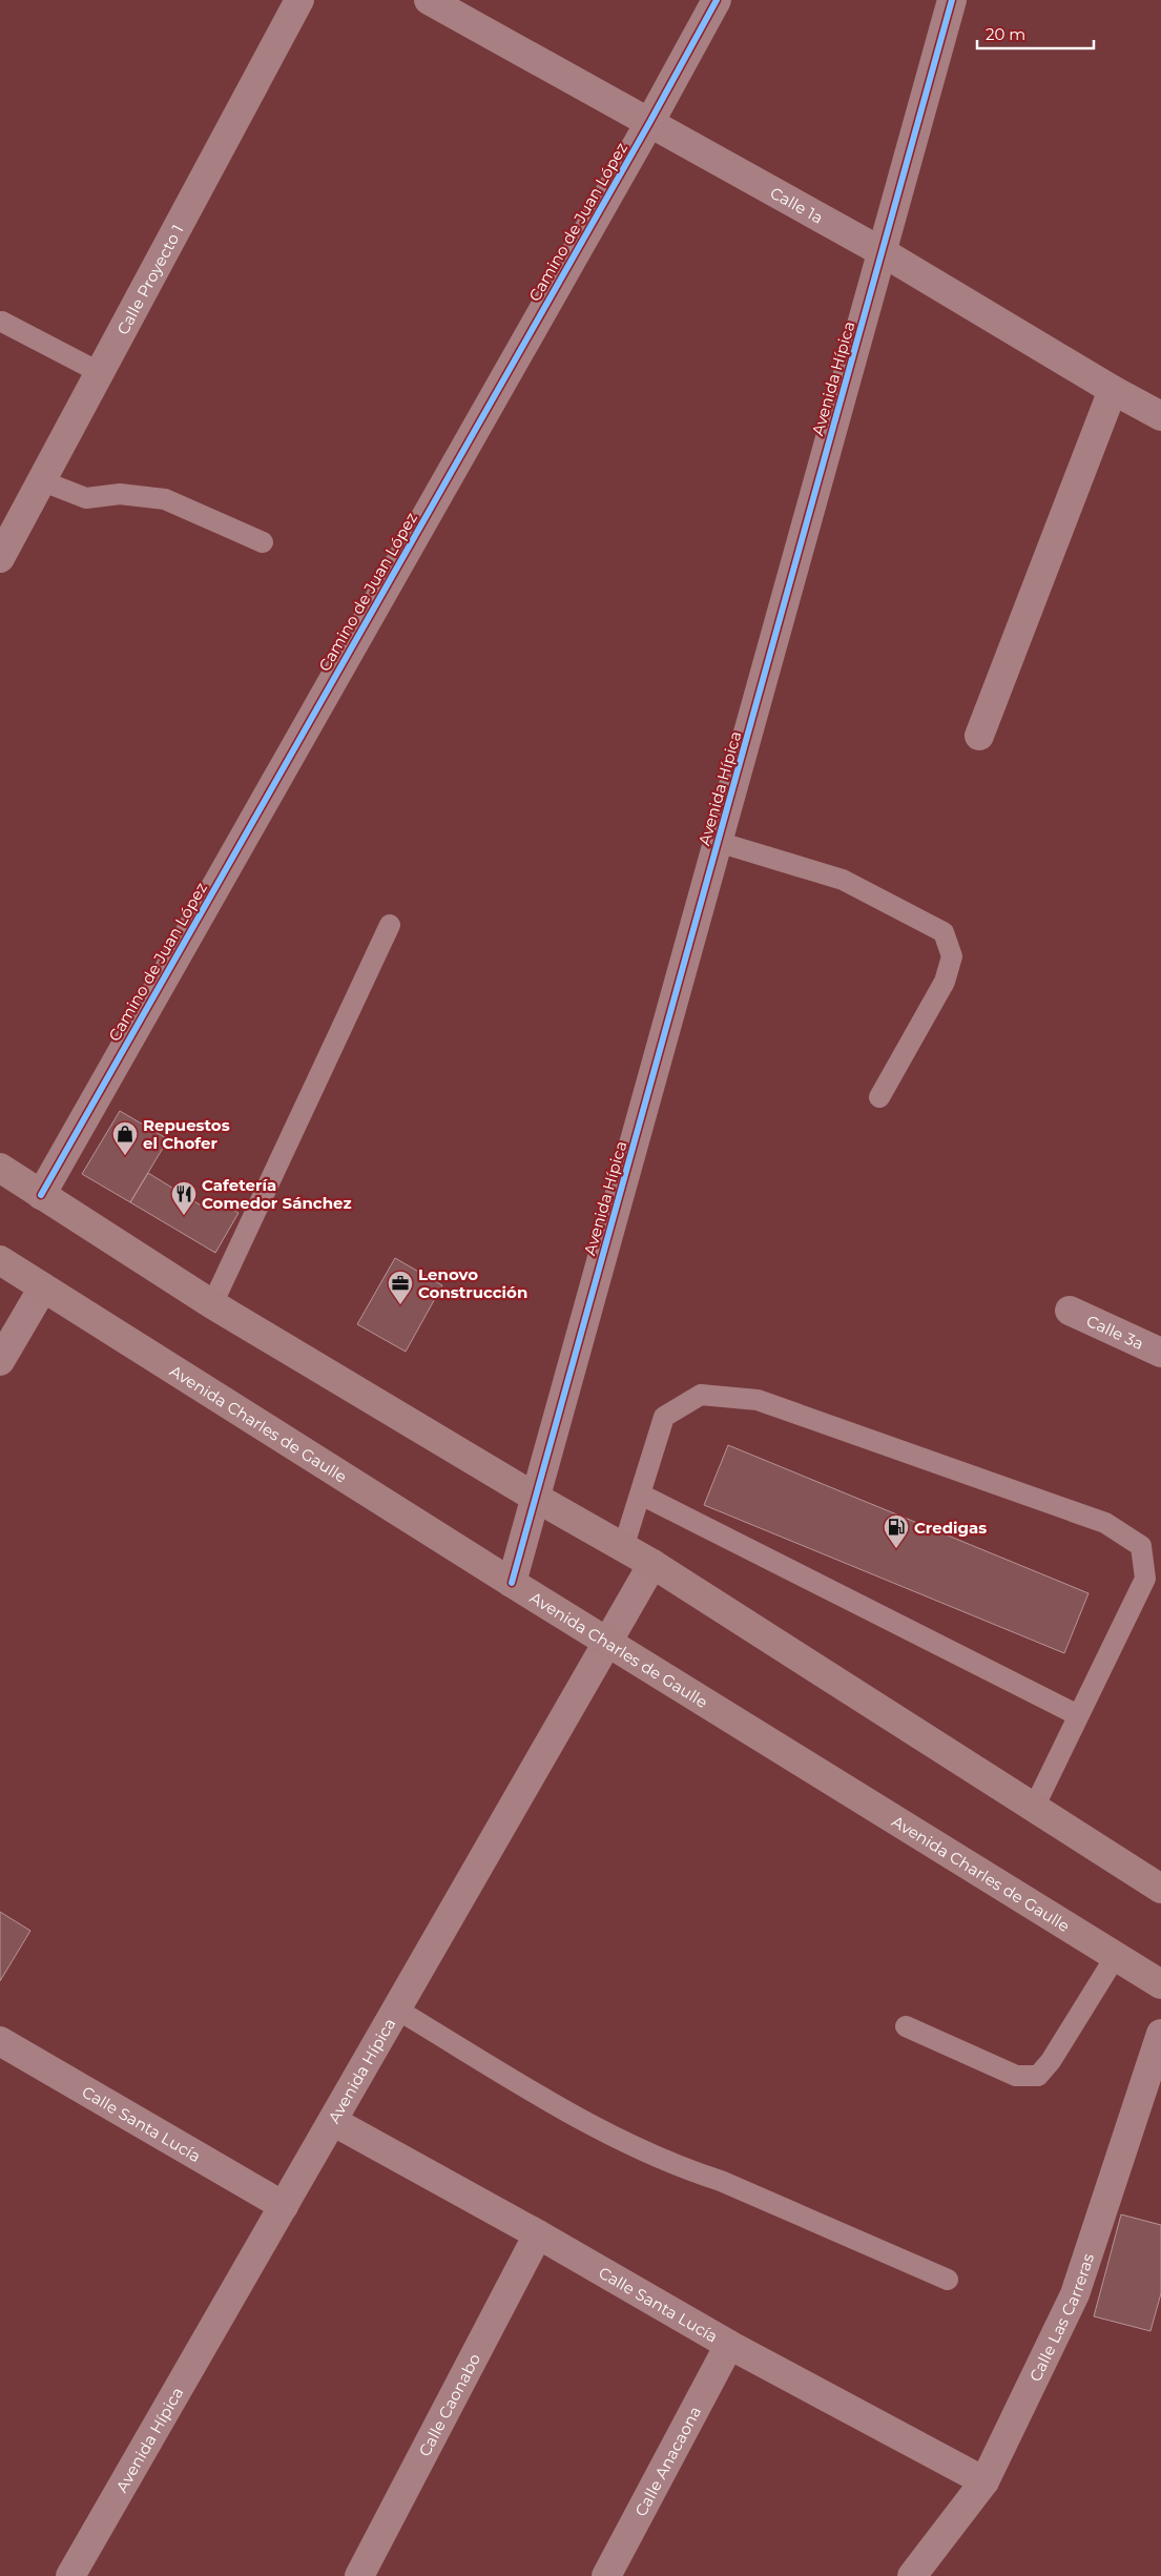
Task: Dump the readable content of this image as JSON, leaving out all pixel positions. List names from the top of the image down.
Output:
{
  "streets": {
    "main road": ["Avenida Charles de Gaulle"],
    "street": [
      "Calle 1a",
      "Camino de Juan López",
      "Calle Proyecto 1",
      "Avenida Hípica",
      "Calle 3a",
      "Calle Santa Lucía",
      "Calle Las Carreras",
      "Calle Caonabo",
      "Calle Anacaona"
    ]
  },
  "crossings": [
    ["Calle 1a", "Camino de Juan López"],
    ["Calle 1a", "Avenida Hípica"],
    ["Avenida Hípica", "Avenida Charles de Gaulle"],
    ["Avenida Hípica", "Calle Santa Lucía"],
    ["Calle Santa Lucía", "Calle Las Carreras"],
    ["Calle Santa Lucía", "Calle Caonabo"],
    ["Calle Santa Lucía", "Calle Anacaona"]
  ],
  "places": {
    "shop": ["Repuestos el Chofer"],
    "restaurant": ["Cafetería Comedor Sánchez"],
    "office": ["Lenovo Construcción"],
    "fuel station": ["Credigas"]
  },
  "scale_bar": "20 m"
}
